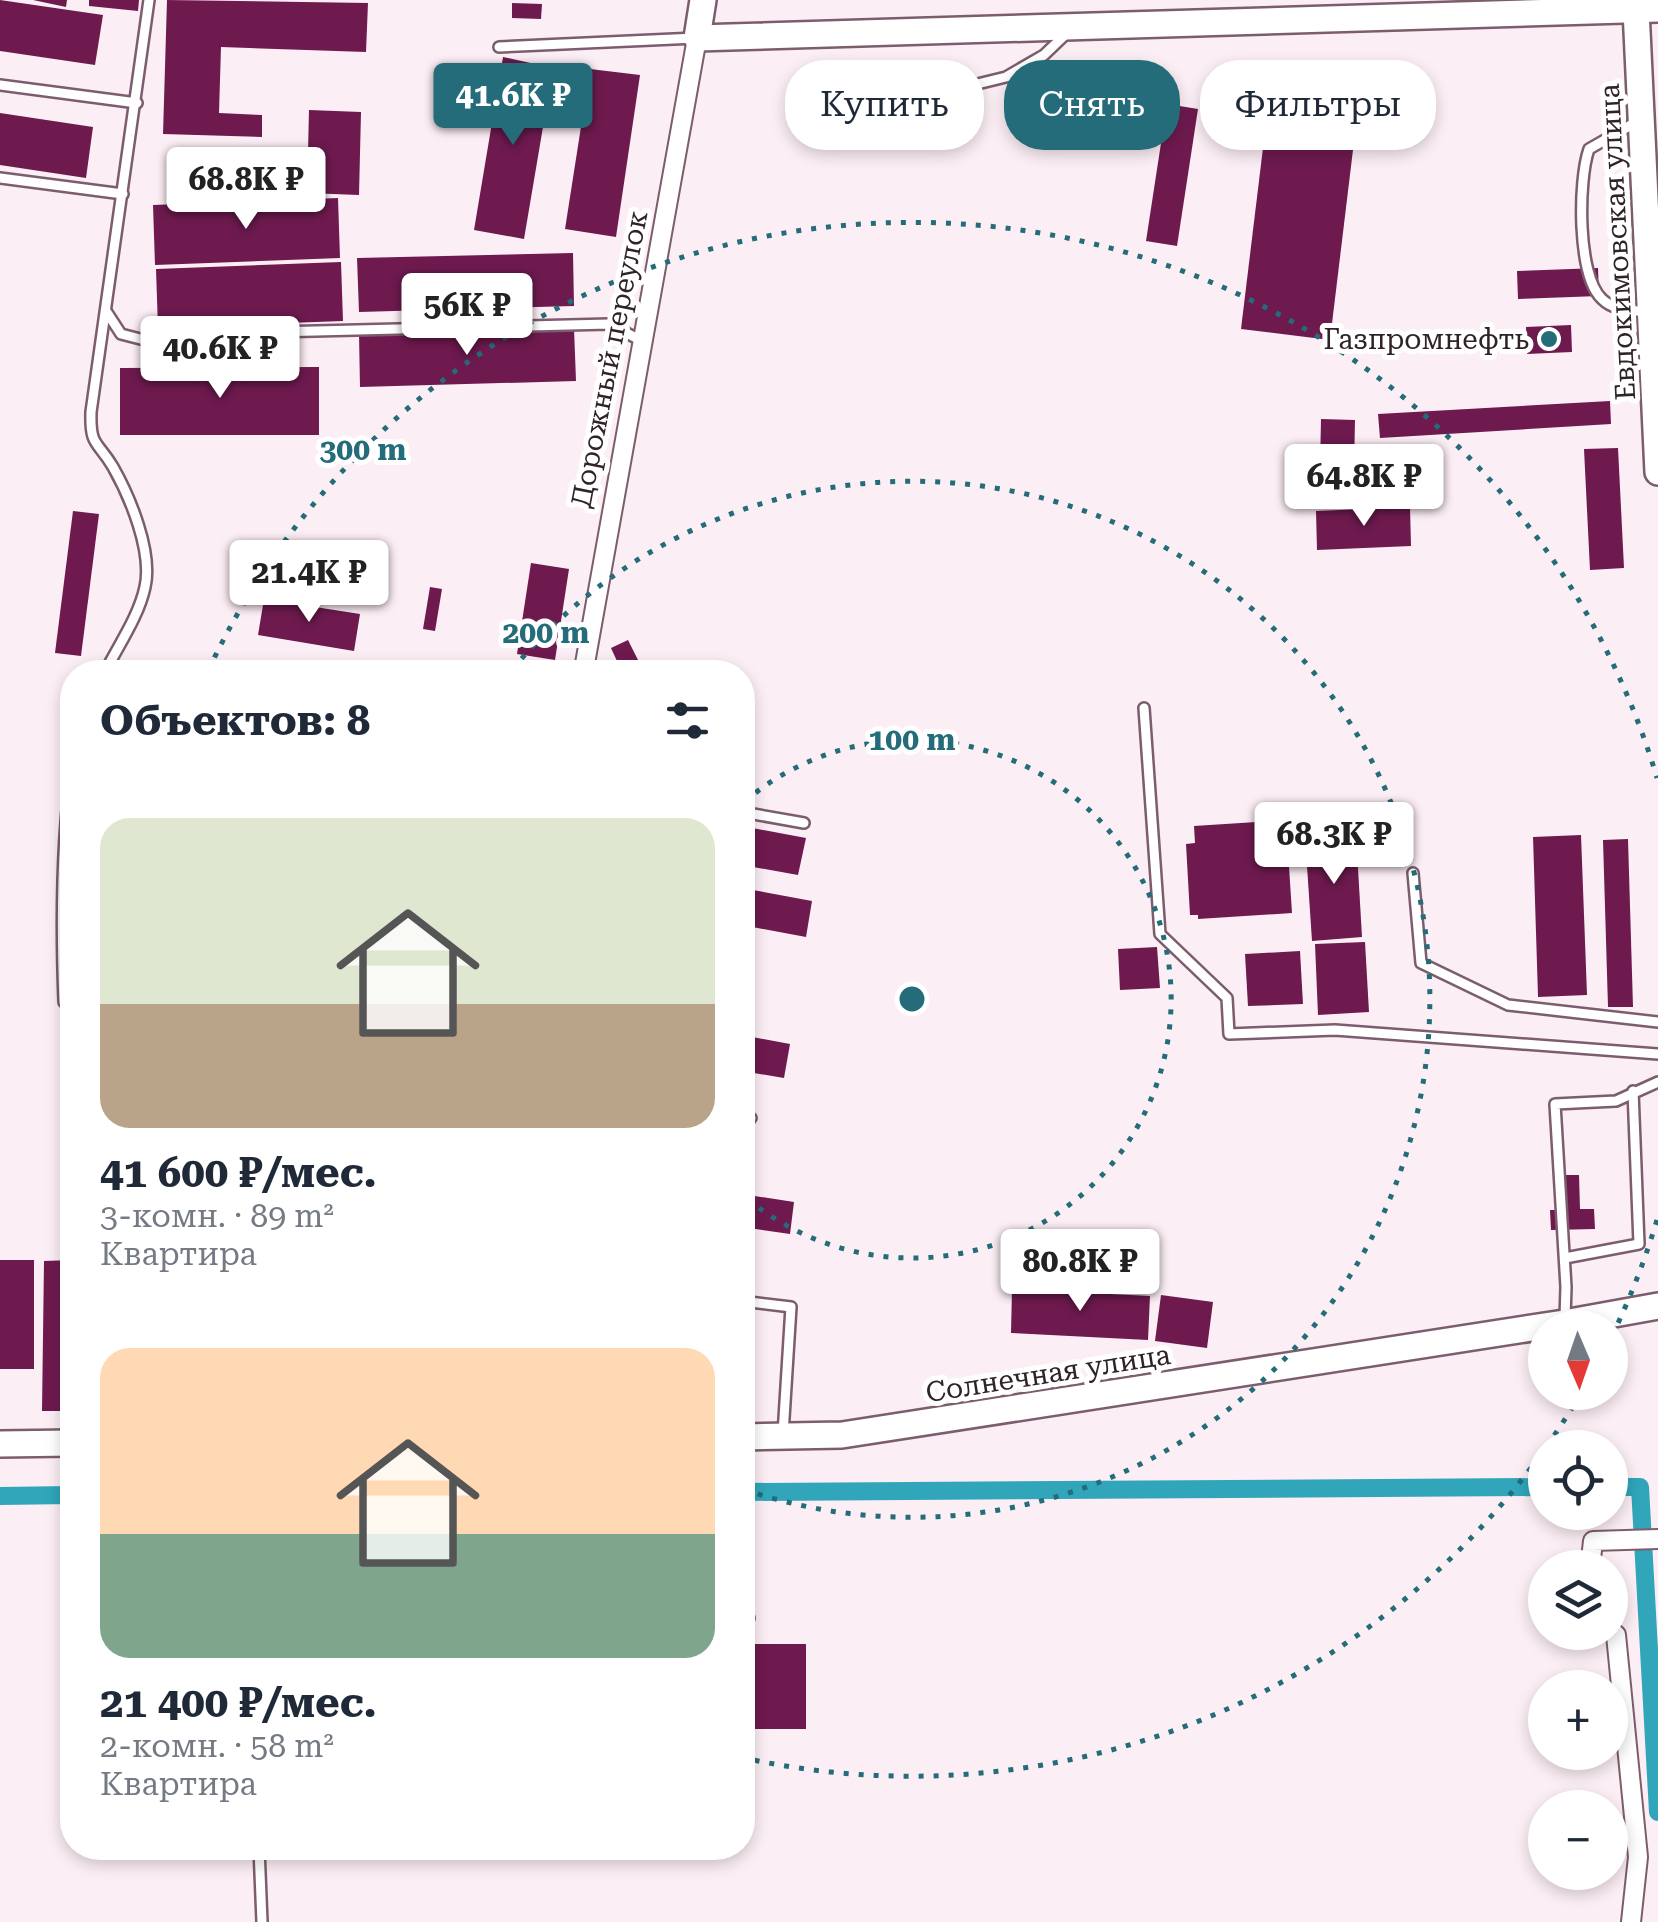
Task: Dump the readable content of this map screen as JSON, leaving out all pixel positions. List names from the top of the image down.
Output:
{
  "streets": {
    "main road": ["Евдокимовская улица", "Дорожный переулок", "Солнечная улица"]
  },
  "places": ["Газпромнефть"],
  "north": "bottom",
  "page": {
    "chip": ["Купить", "Снять", "Фильтры"],
    "price": [
      "41.6K ₽",
      "68.8K ₽",
      "56K ₽",
      "40.6K ₽",
      "64.8K ₽",
      "21.4K ₽",
      "68.3K ₽",
      "80.8K ₽"
    ],
    "heading": "Объектов: 8",
    "list": [
      {
        "name": "41 600 ₽/мес.",
        "note": "3-комн. · 89 m² · Квартира"
      },
      {
        "name": "21 400 ₽/мес.",
        "note": "2-комн. · 58 m² · Квартира"
      }
    ],
    "map_buttons": ["+", "−"]
  },
  "rings": ["300 m", "200 m", "100 m"]
}
